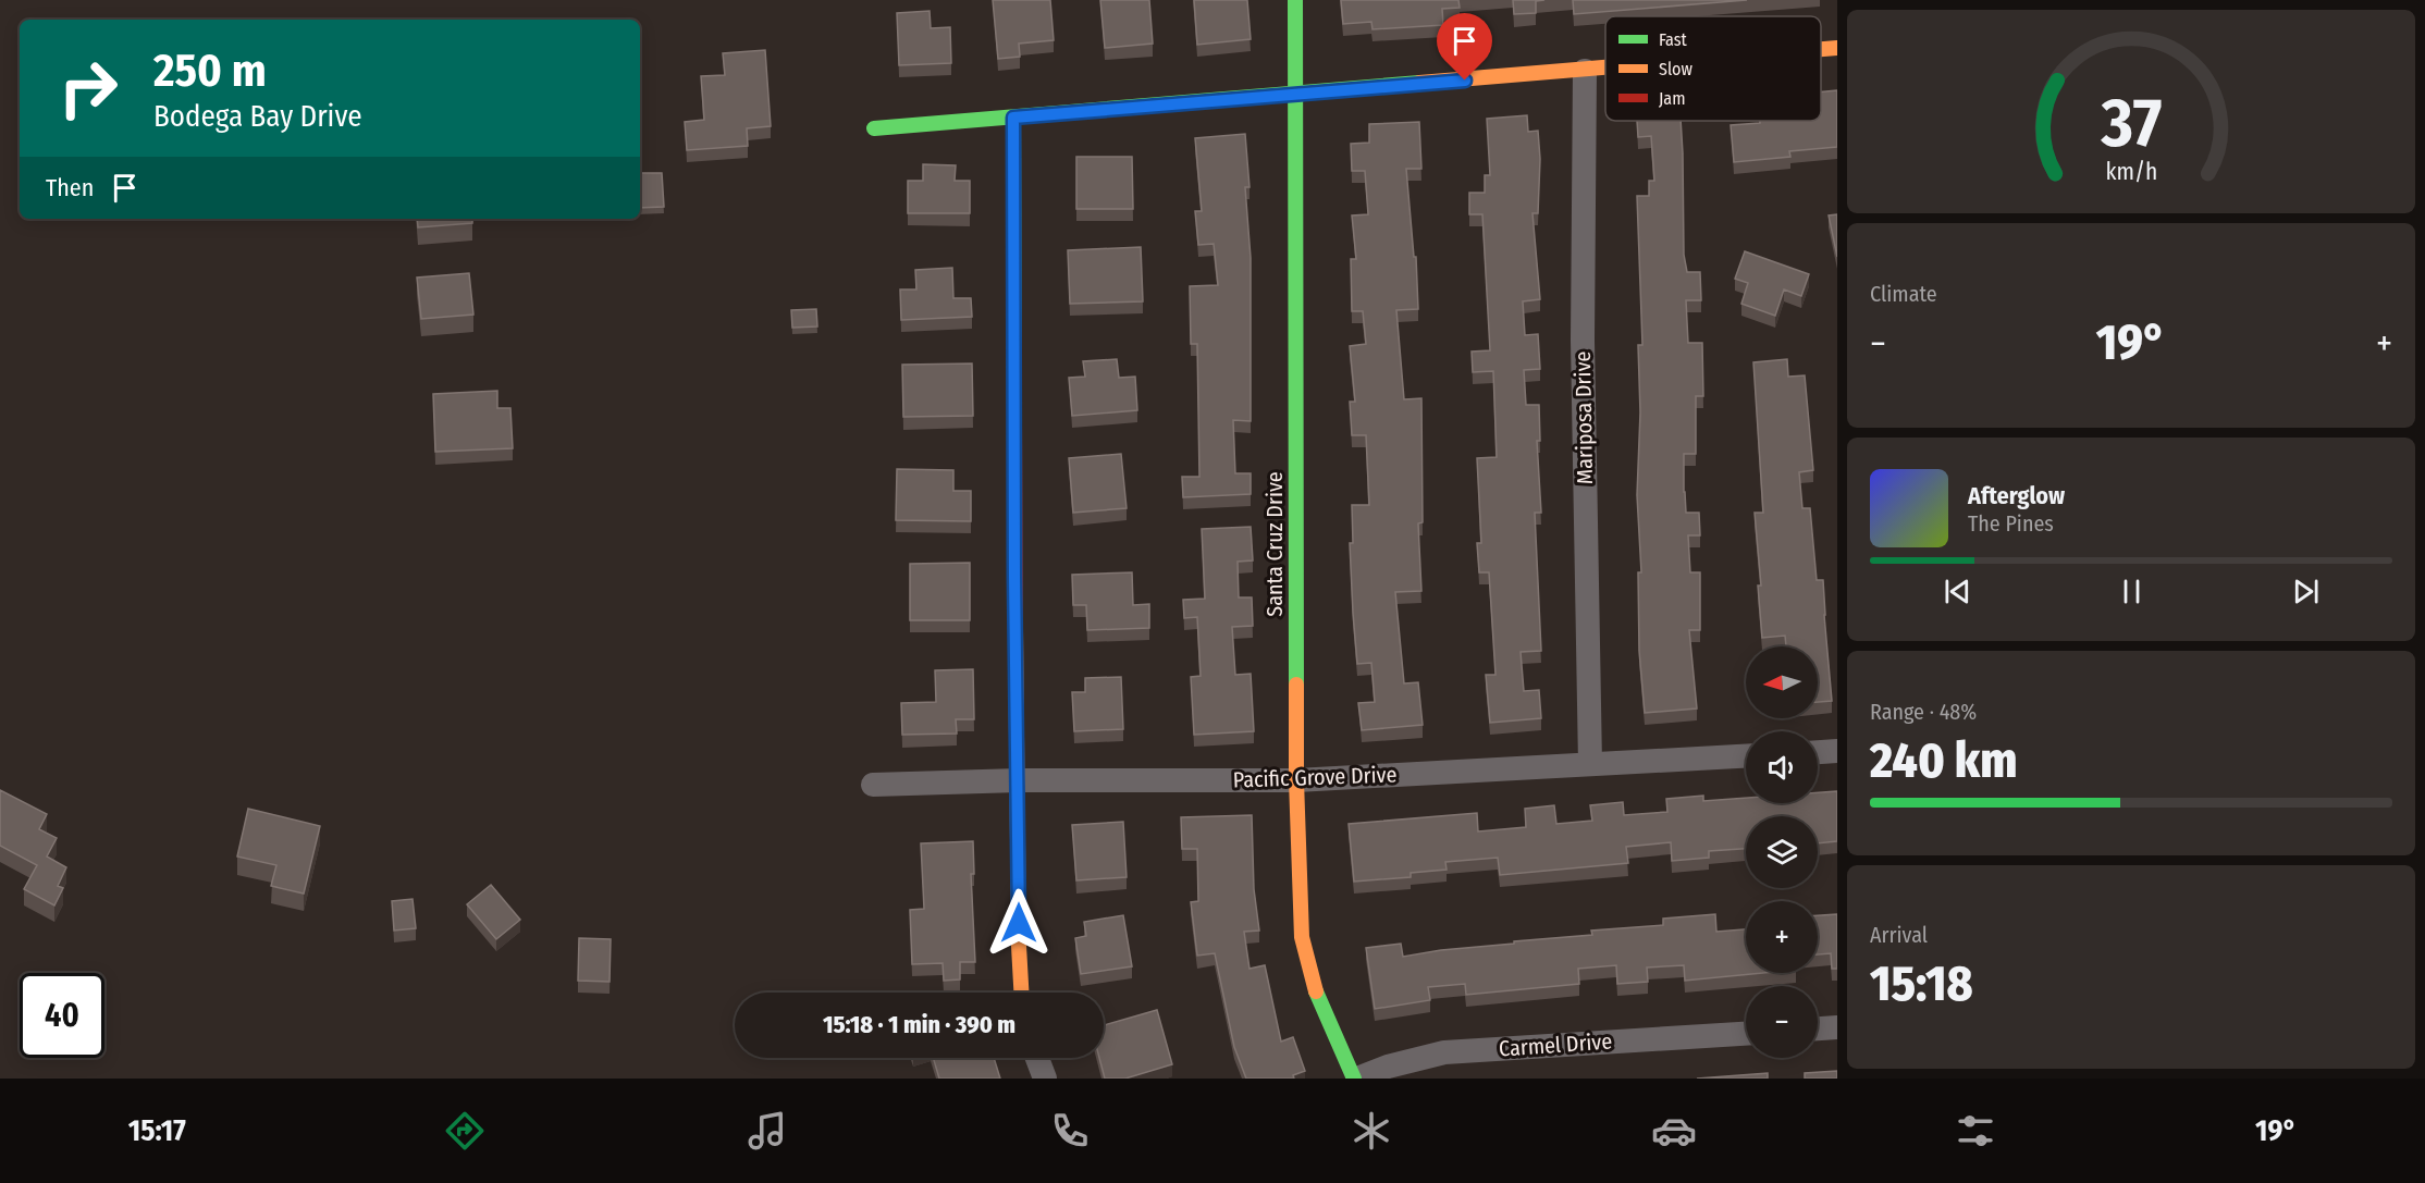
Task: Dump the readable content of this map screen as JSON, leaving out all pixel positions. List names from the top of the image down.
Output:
{
  "streets": {
    "street": [
      "Mariposa Drive",
      "Santa Cruz Drive",
      "Pacific Grove Drive",
      "Carmel Drive"
    ]
  },
  "crossings": [
    ["Mariposa Drive", "Pacific Grove Drive"],
    ["Santa Cruz Drive", "Pacific Grove Drive"],
    ["Santa Cruz Drive", "Carmel Drive"]
  ],
  "legend": ["Fast", "Slow", "Jam"],
  "north": "left",
  "page": {
    "turn": ["250 m", "Bodega Bay Drive"],
    "then": "Then",
    "tile": [
      "Climate",
      ["Range · 48%", "240 km"],
      ["Arrival", "15:18"]
    ],
    "heat": ["−", "19°", "+"],
    "song": ["Afterglow", "The Pines"],
    "map_buttons": ["+", "−"],
    "limit": "40",
    "trip": "15:18 · 1 min · 390 m",
    "tabs": ["15:17", "19°"],
    "gauge": ["37", "km/h"]
  }
}
